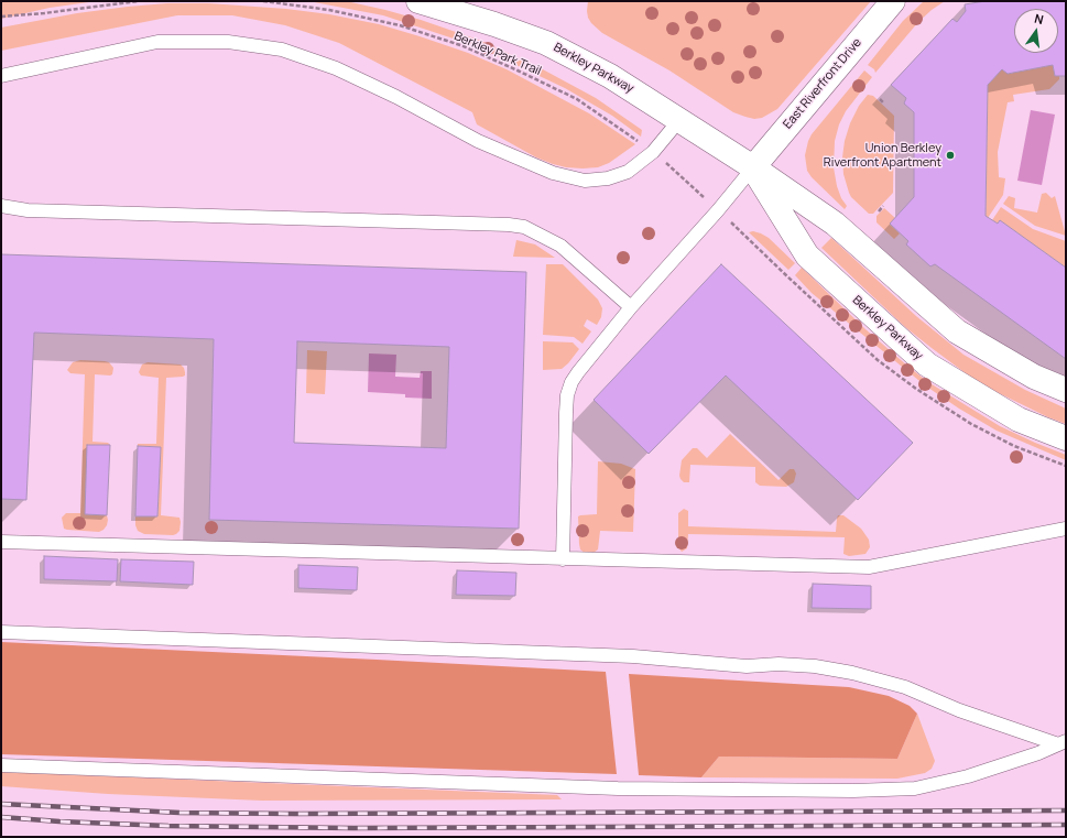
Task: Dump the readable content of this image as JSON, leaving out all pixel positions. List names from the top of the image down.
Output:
{
  "streets": {
    "main road": ["Berkley Parkway", "East Riverfront Drive"],
    "path": ["Berkley Park Trail"]
  },
  "crossings": [
    ["Berkley Parkway", "East Riverfront Drive"]
  ],
  "places": ["Union Berkley Riverfront Apartment"],
  "north": "top"
}
